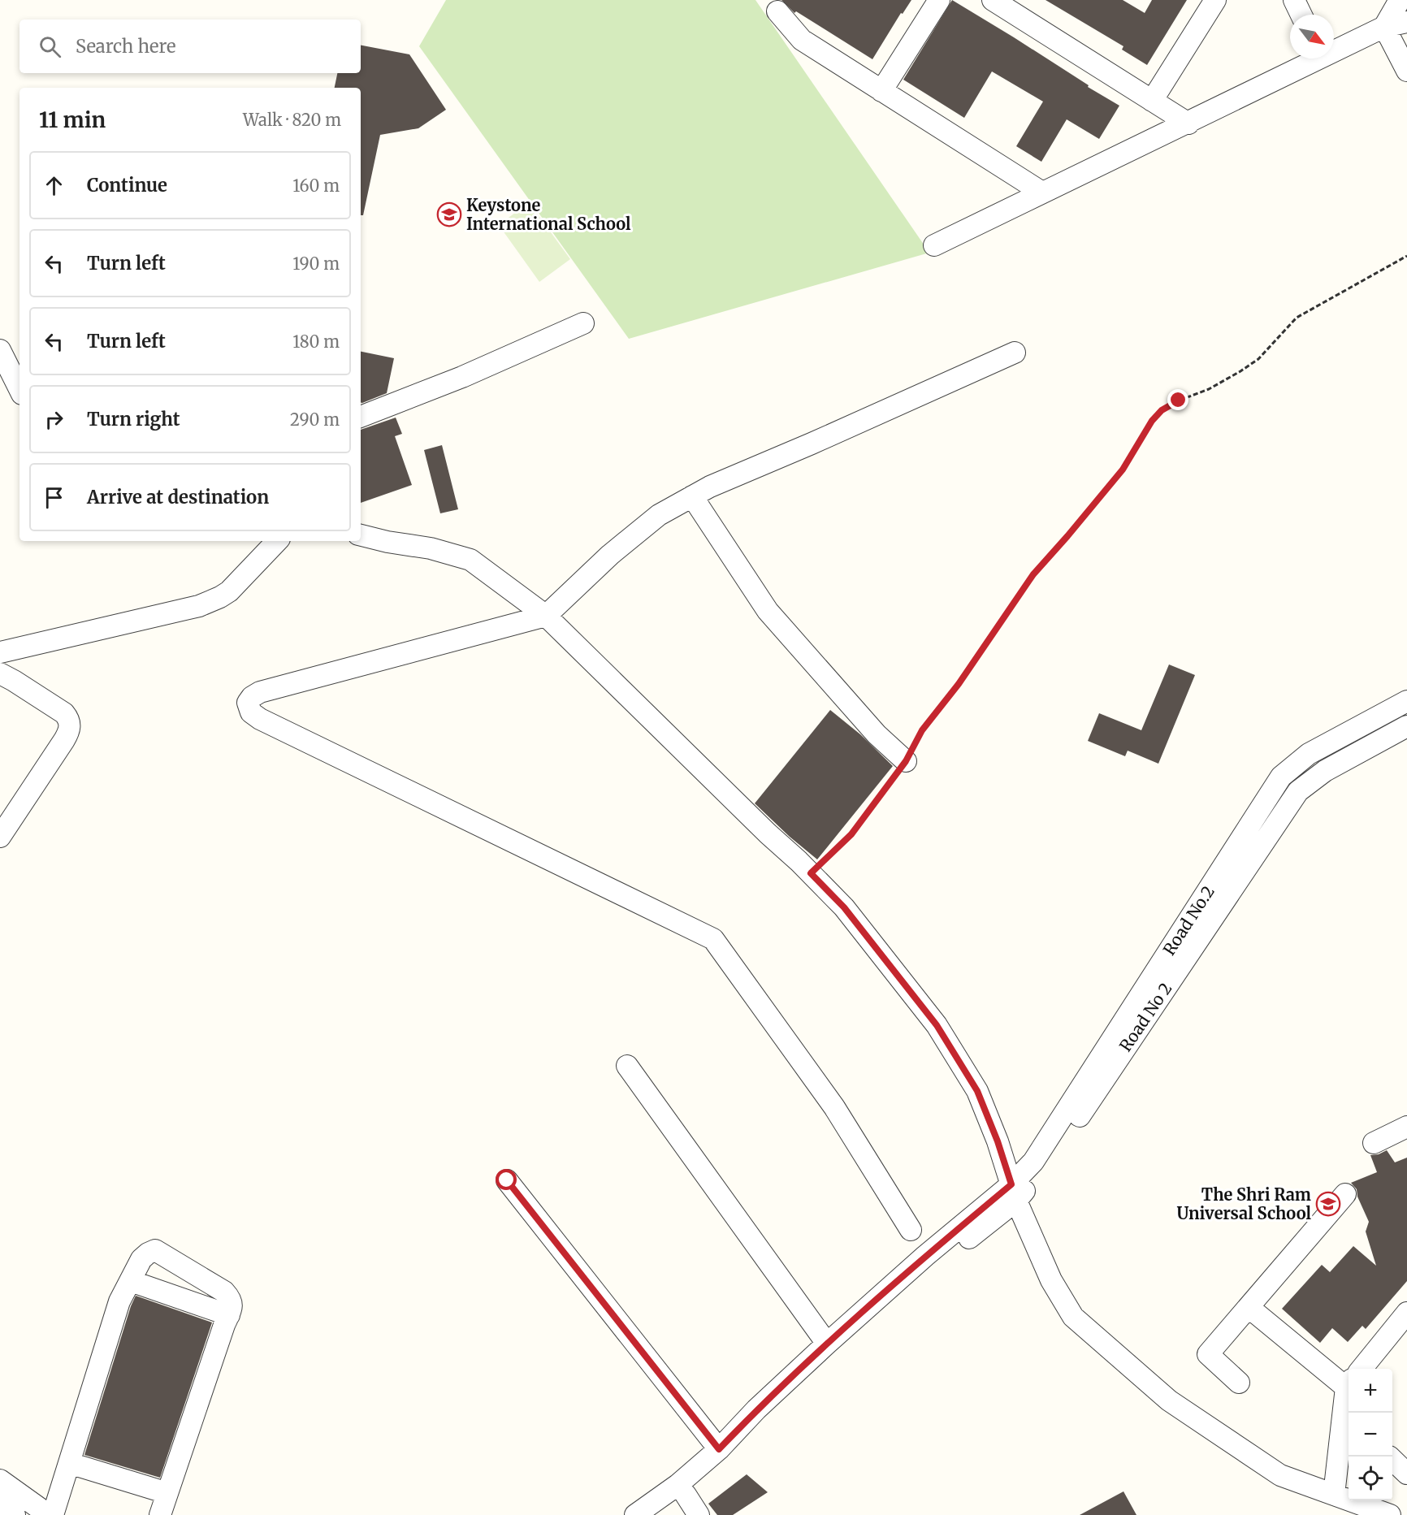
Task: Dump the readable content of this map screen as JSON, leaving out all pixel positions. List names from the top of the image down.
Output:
{
  "streets": {
    "street": ["Road No.2", "Road No 2"]
  },
  "crossings": [
    ["Road No.2", "Road No 2"]
  ],
  "places": {
    "school or university": ["Keystone International School", "The Shri Ram Universal School"]
  },
  "north": "bottom right",
  "page": {
    "search": "Search here",
    "heading": ["11 min", "Walk · 820 m"],
    "list": [
      ["Continue", "160 m"],
      ["Turn left", "190 m"],
      ["Turn left", "180 m"],
      ["Turn right", "290 m"],
      "Arrive at destination"
    ],
    "map_buttons": ["+", "−"]
  }
}
